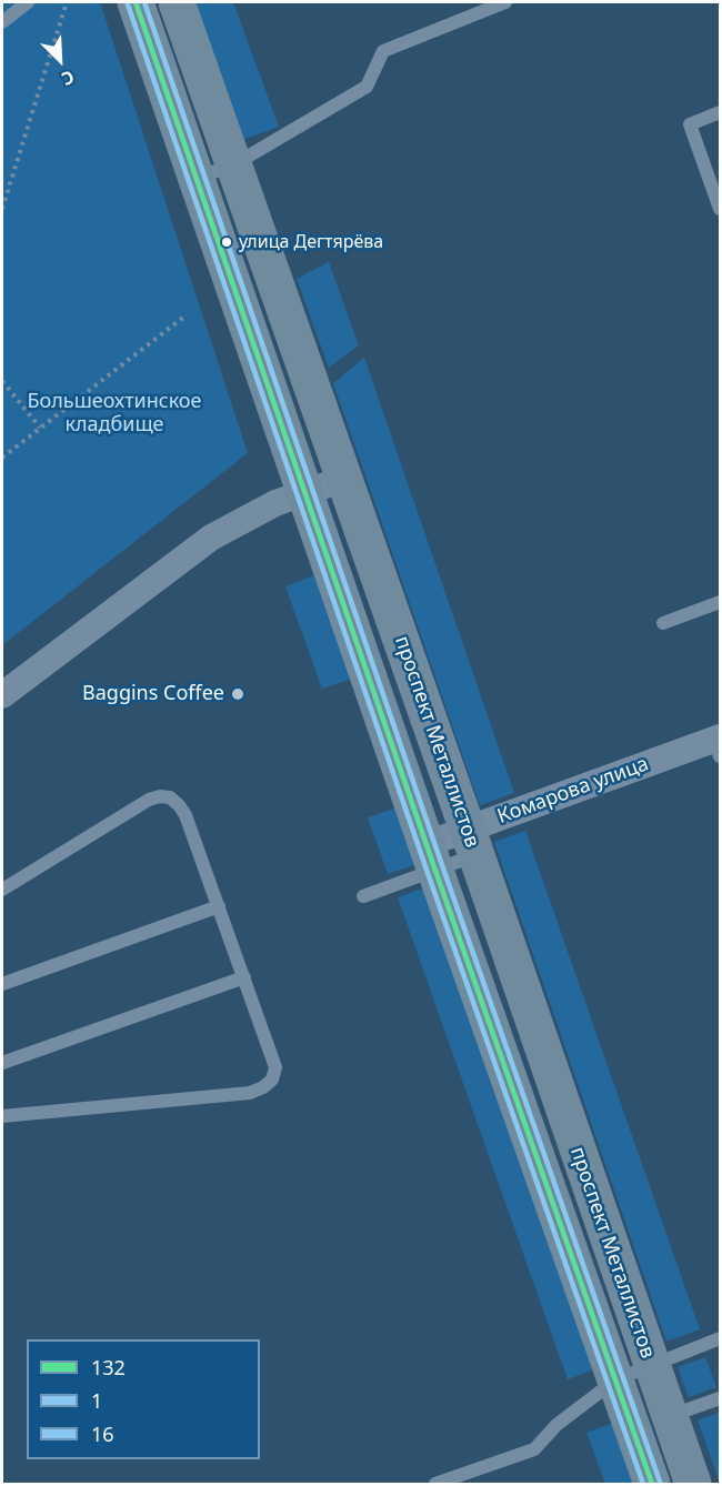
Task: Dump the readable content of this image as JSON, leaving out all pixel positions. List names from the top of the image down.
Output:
{
  "streets": {
    "street": ["проспект Металлистов", "Комарова улица"]
  },
  "crossings": [
    ["проспект Металлистов", "Комарова улица"]
  ],
  "parks": ["Большеохтинское кладбище"],
  "places": ["улица Дегтярёва", "Baggins Coffee"],
  "lines": ["transit line 132", "transit line 16", "transit line 1"],
  "legend": ["132", "1", "16"],
  "north": "bottom right"
}
